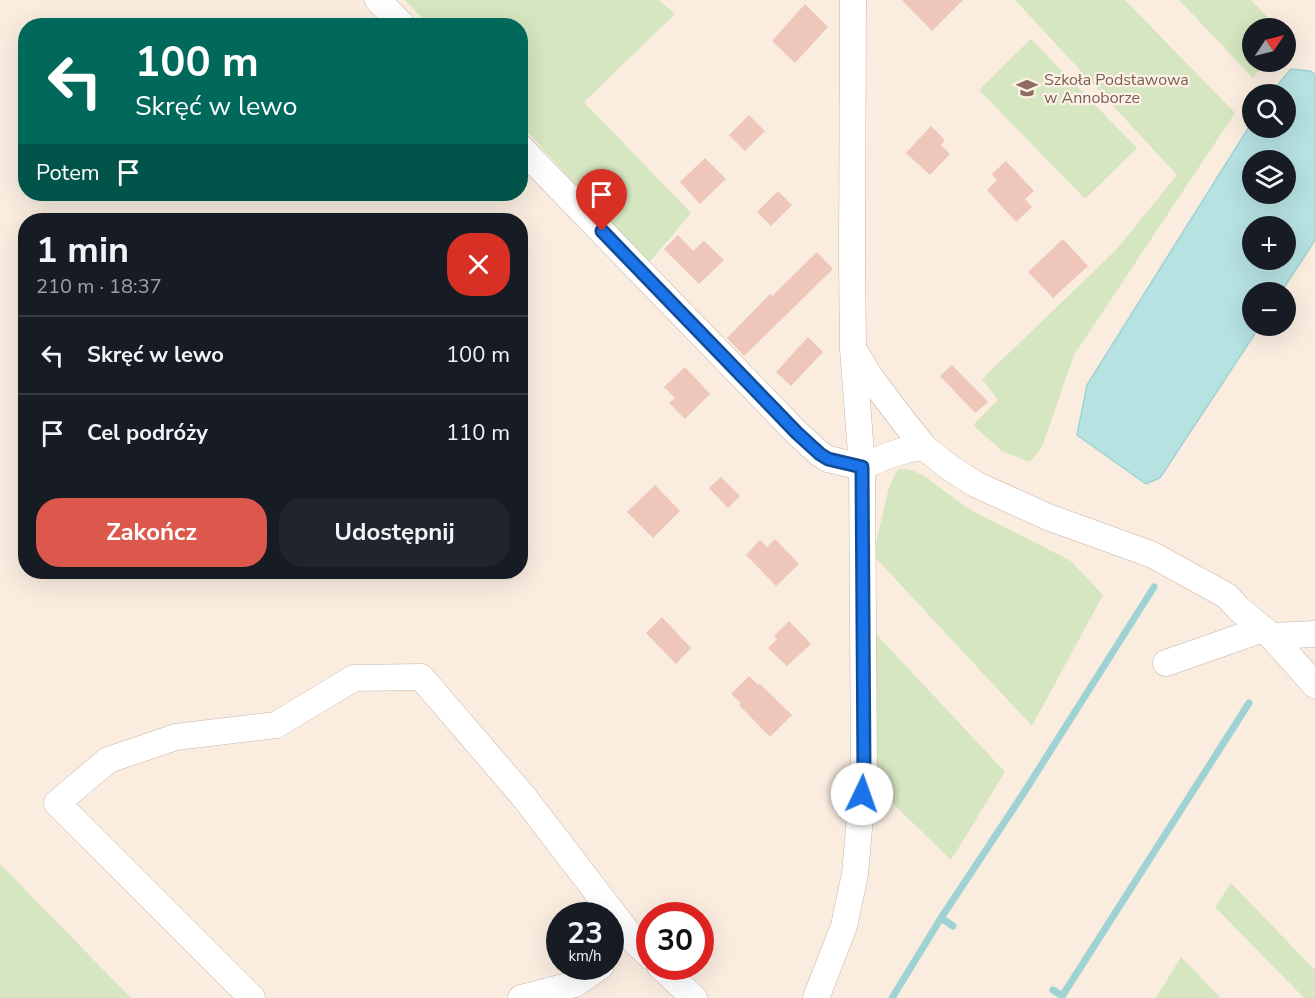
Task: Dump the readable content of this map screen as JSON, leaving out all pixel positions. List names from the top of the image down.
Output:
{
  "places": {
    "school or university": ["Szkoła Podstawowa w Annoborze"]
  },
  "north": "top right",
  "page": {
    "map_buttons": ["+", "−"],
    "turn": ["100 m", "Skręć w lewo"],
    "then": "Potem",
    "heading": ["1 min", "210 m · 18:37"],
    "list": [
      {
        "name": "Skręć w lewo",
        "value": "100 m"
      },
      {
        "name": "Cel podróży",
        "value": "110 m"
      }
    ],
    "buttons": ["Zakończ", "Udostępnij"],
    "speed": "23 km/h",
    "limit": "30"
  }
}
